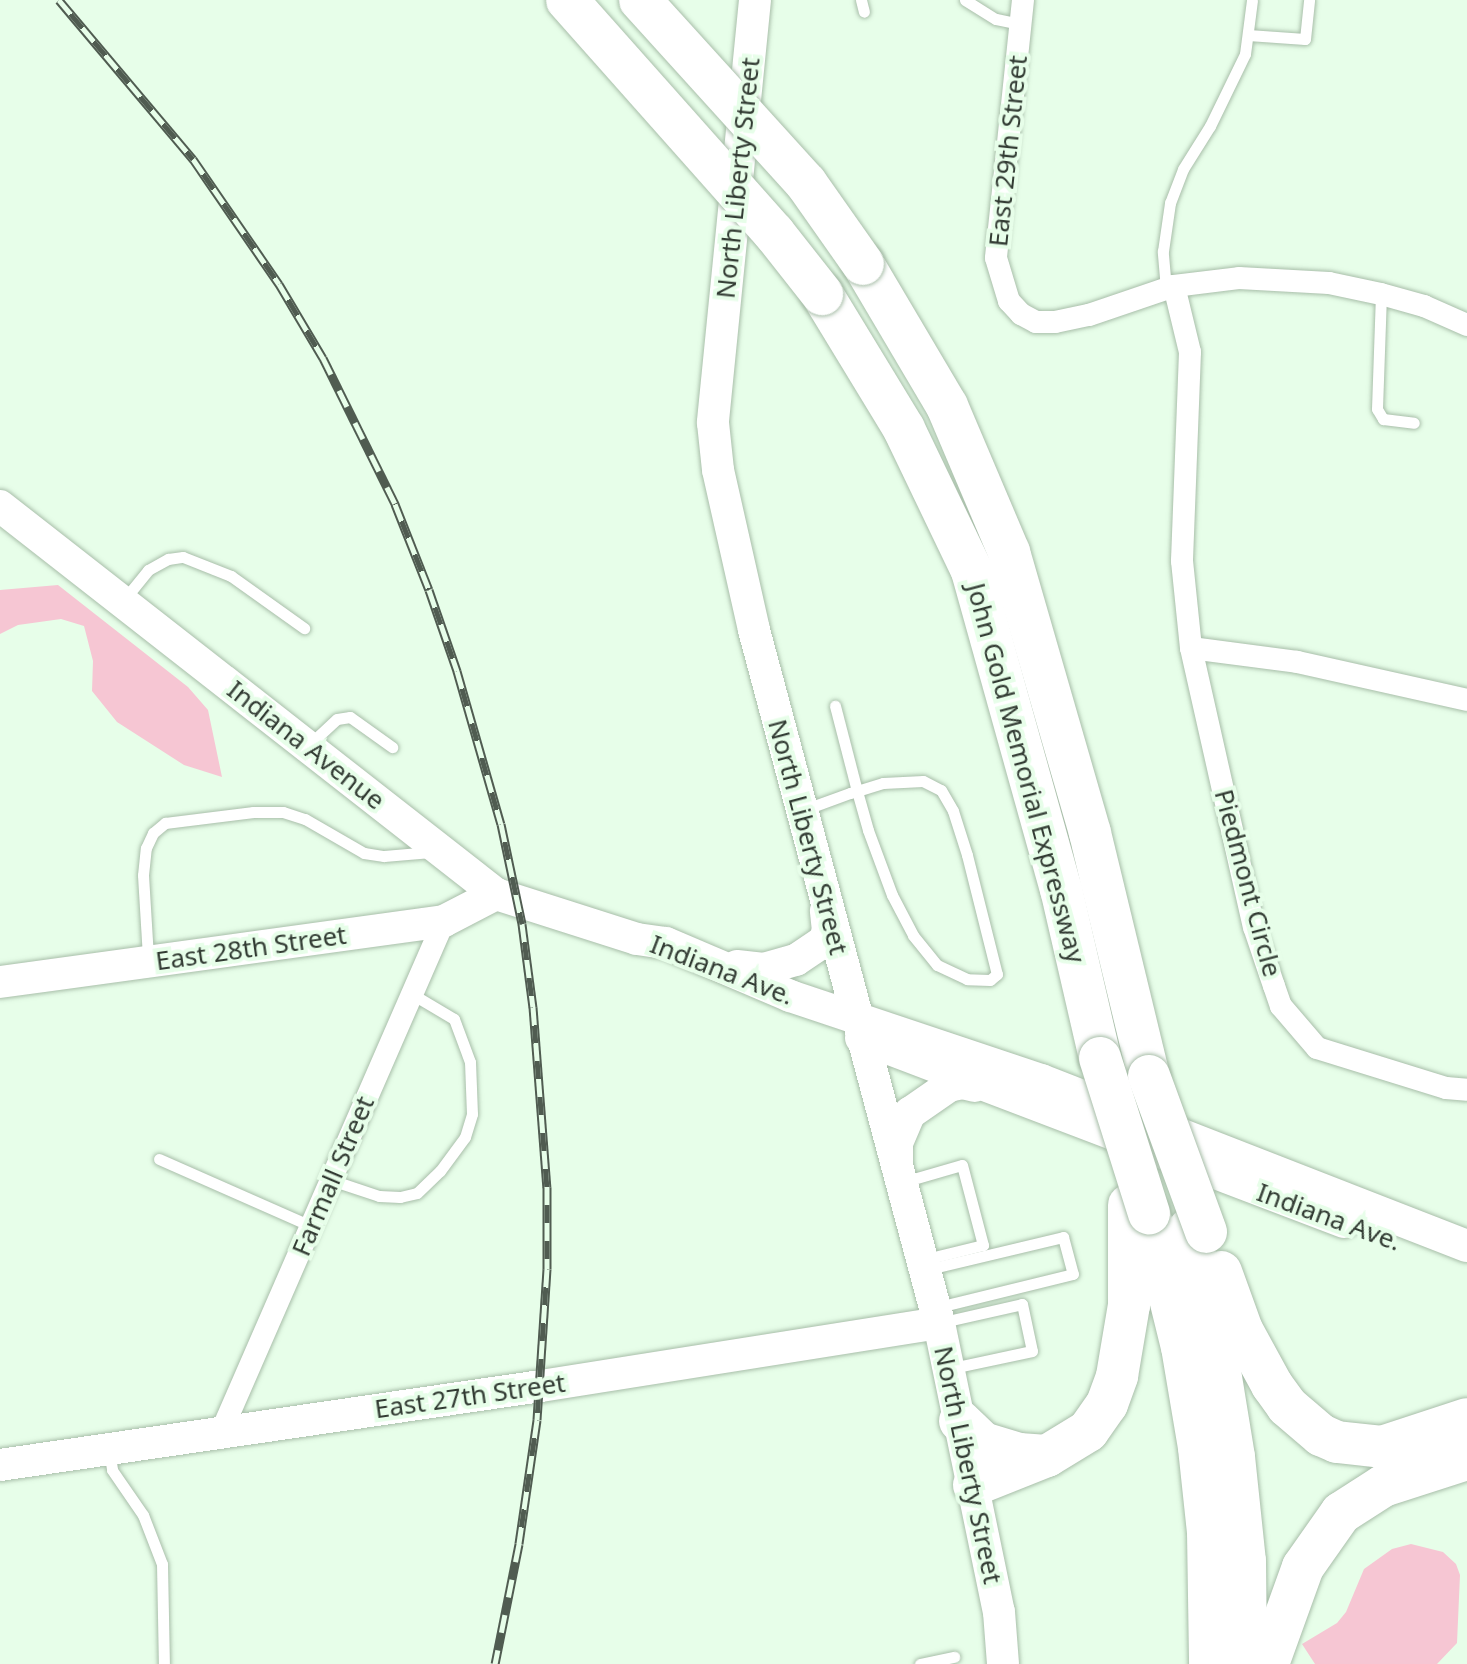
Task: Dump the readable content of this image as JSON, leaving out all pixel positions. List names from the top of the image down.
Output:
{
  "streets": {
    "highway": ["John Gold Memorial Expressway"],
    "main road": [
      "North Liberty Street",
      "Indiana Avenue",
      "East 28th Street",
      "Indiana Ave.",
      "East 27th Street"
    ],
    "street": ["East 29th Street", "Piedmont Circle", "Farmall Street"]
  },
  "crossings": [
    ["East 29th Street", "Piedmont Circle"],
    ["North Liberty Street", "Indiana Ave."],
    ["North Liberty Street", "East 27th Street"],
    ["Indiana Avenue", "East 28th Street"],
    ["Indiana Avenue", "Indiana Ave."],
    ["East 28th Street", "Farmall Street"],
    ["Farmall Street", "East 27th Street"]
  ]
}
